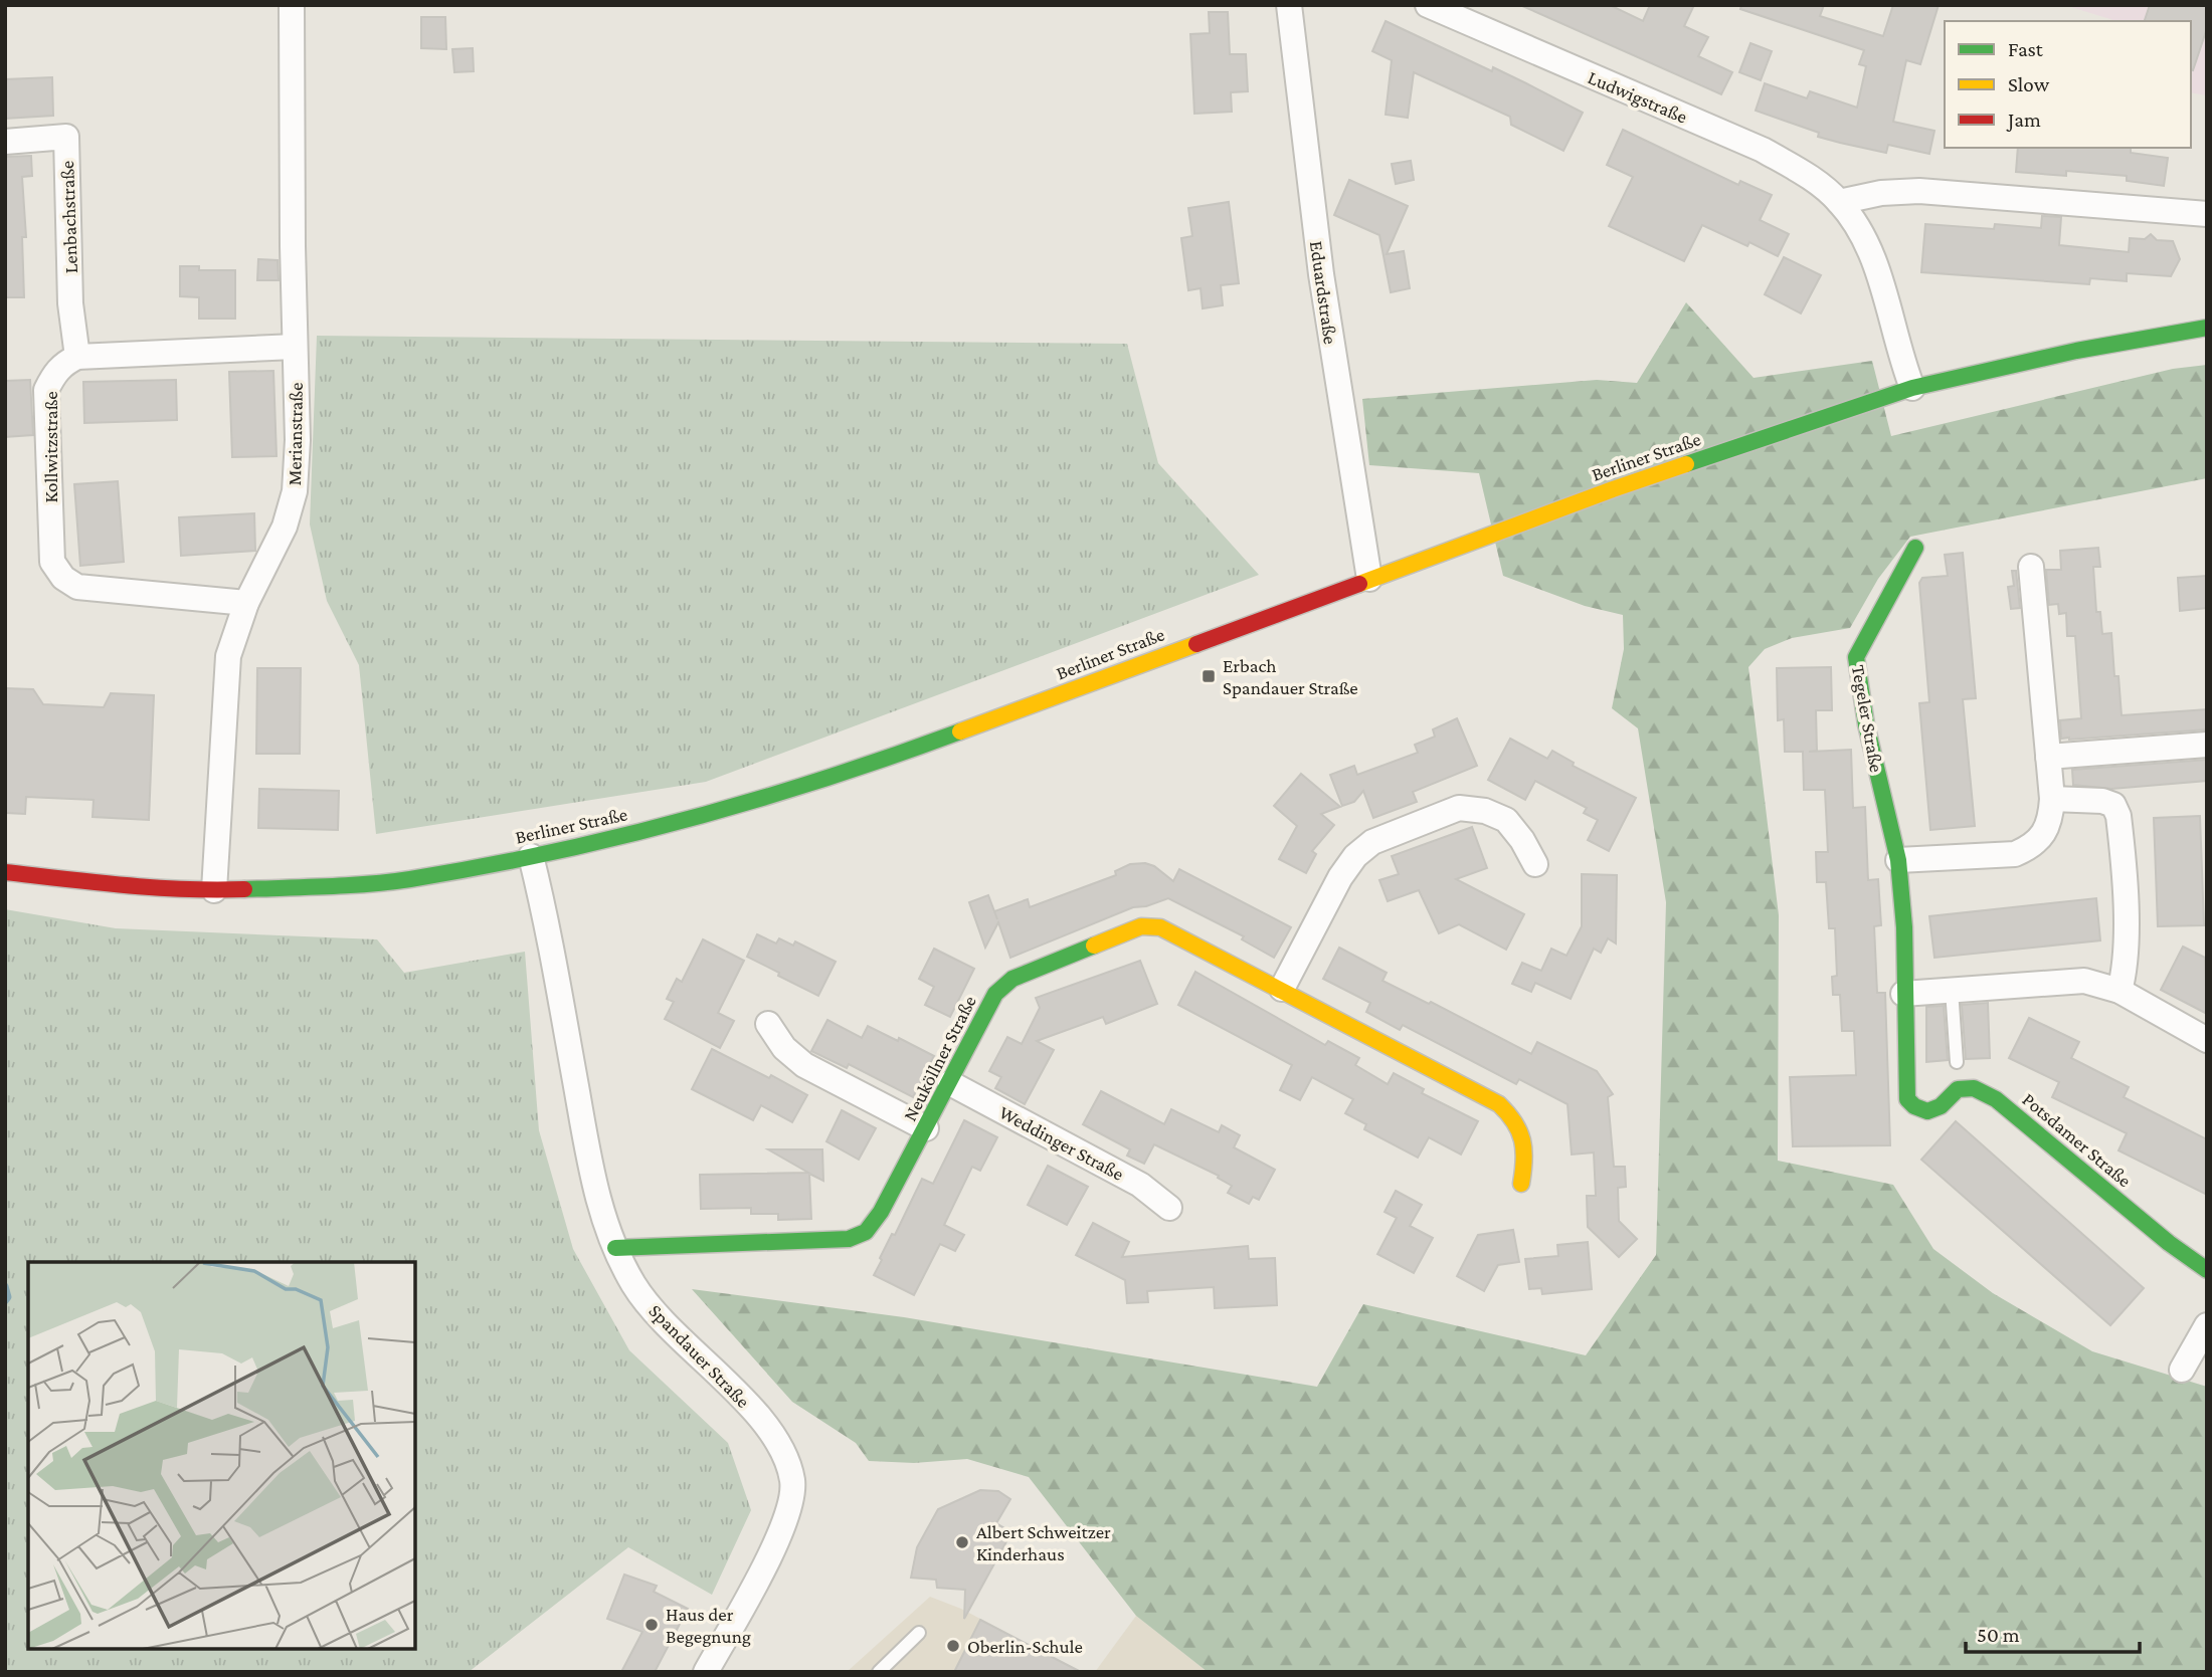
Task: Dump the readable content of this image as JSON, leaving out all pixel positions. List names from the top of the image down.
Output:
{
  "streets": {
    "street": [
      "Ludwigstraße",
      "Lenbachstraße",
      "Eduardstraße",
      "Merianstraße",
      "Kollwitzstraße",
      "Berliner Straße",
      "Tegeler Straße",
      "Neuköllner Straße",
      "Potsdamer Straße",
      "Weddinger Straße",
      "Spandauer Straße"
    ]
  },
  "crossings": [
    ["Ludwigstraße", "Berliner Straße"],
    ["Lenbachstraße", "Kollwitzstraße"],
    ["Eduardstraße", "Berliner Straße"],
    ["Merianstraße", "Kollwitzstraße"],
    ["Merianstraße", "Berliner Straße"],
    ["Berliner Straße", "Spandauer Straße"],
    ["Tegeler Straße", "Potsdamer Straße"],
    ["Neuköllner Straße", "Weddinger Straße"],
    ["Neuköllner Straße", "Spandauer Straße"]
  ],
  "places": {
    "transit": ["Erbach Spandauer Straße"],
    "other": ["Albert Schweitzer Kinderhaus", "Haus der Begegnung", "Oberlin-Schule"]
  },
  "legend": ["Fast", "Slow", "Jam"],
  "scale_bar": "50 m"
}
